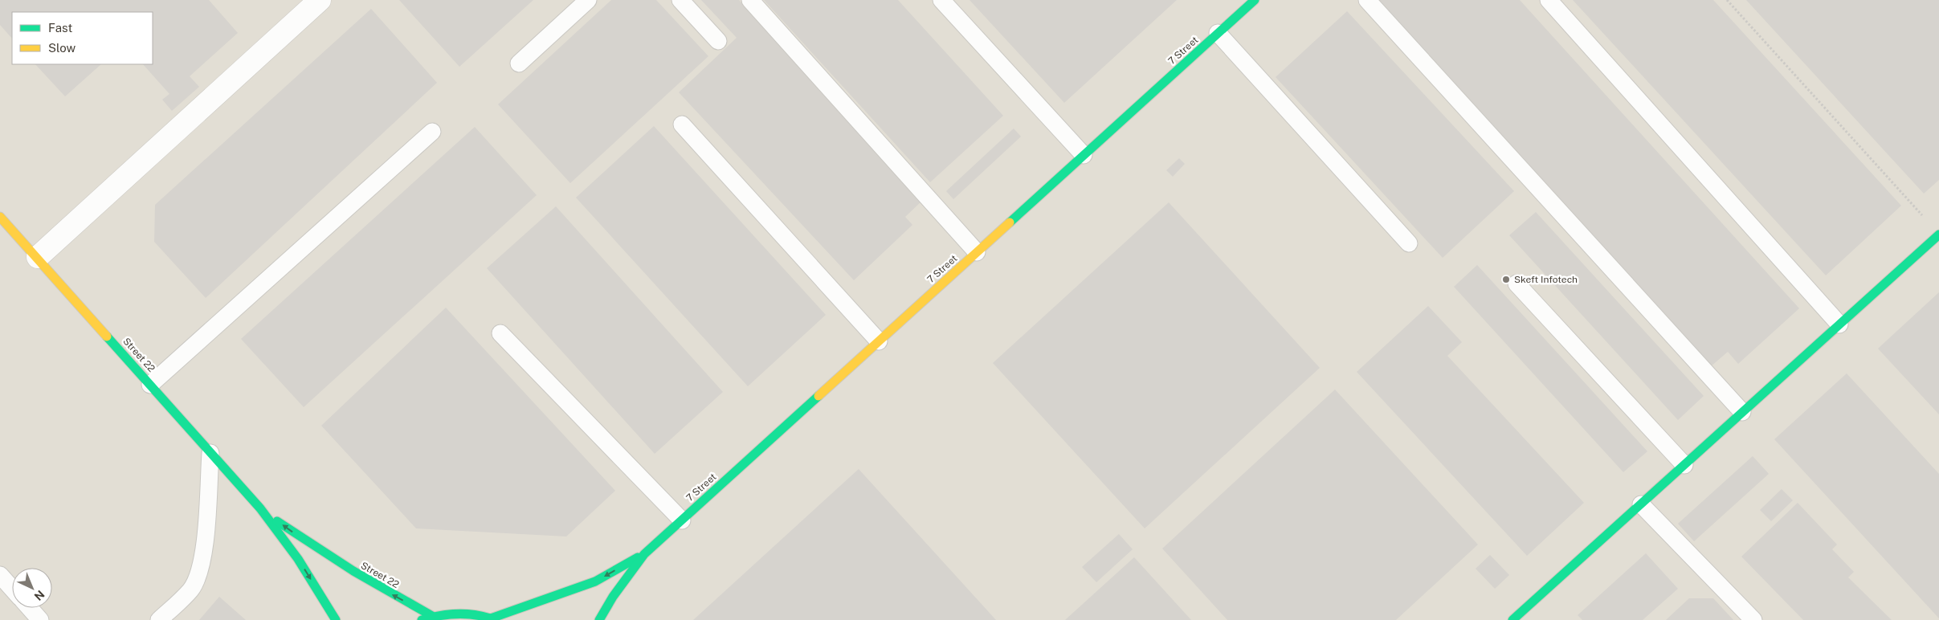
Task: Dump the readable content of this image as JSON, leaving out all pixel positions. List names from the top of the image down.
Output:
{
  "streets": {
    "street": ["7 Street", "Street 22"]
  },
  "places": ["Skeft Infotech"],
  "legend": ["Fast", "Slow"],
  "north": "bottom right"
}
